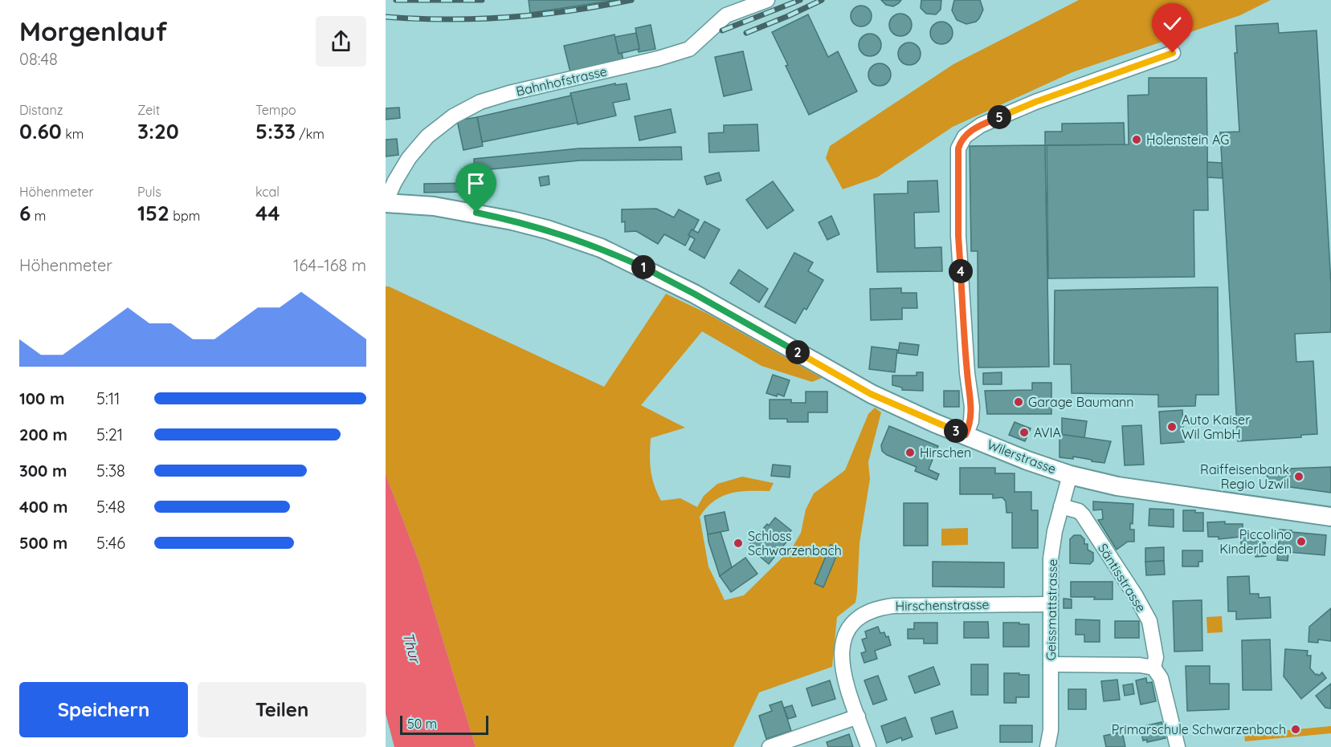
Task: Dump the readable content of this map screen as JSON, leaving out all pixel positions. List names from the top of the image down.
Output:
{
  "streets": {
    "main road": ["Wilerstrasse"],
    "street": [
      "Bahnhofstrasse",
      "Säntisstrasse",
      "Hirschenstrasse",
      "Geissmattstrasse"
    ]
  },
  "crossings": [
    ["Bahnhofstrasse", "Wilerstrasse"],
    ["Wilerstrasse", "Geissmattstrasse"],
    ["Säntisstrasse", "Geissmattstrasse"],
    ["Hirschenstrasse", "Geissmattstrasse"]
  ],
  "water": ["Thur"],
  "places": [
    "Holenstein AG",
    "Garage Baumann",
    "Auto Kaiser Wil GmbH",
    "AVIA",
    "Hirschen",
    "Raiffeisenbank Regio Uzwil",
    "Piccolino Kinderladen",
    "Schloss Schwarzenbach",
    "Primarschule Schwarzenbach"
  ],
  "scale_bar": "50 m",
  "page": {
    "heading": ["Morgenlauf", "08:48"],
    "stats": [
      ["Distanz", "0.60 km"],
      ["Zeit", "3:20"],
      ["Tempo", "5:33 /km"],
      ["Höhenmeter", "6 m"],
      ["Puls", "152 bpm"],
      ["kcal", "44"]
    ],
    "pins": [
      "5",
      "1",
      "4",
      "2",
      "3"
    ],
    "chart": ["Höhenmeter", "164–168 m"],
    "list": [
      {
        "name": "100 m",
        "note": "5:11"
      },
      {
        "name": "200 m",
        "note": "5:21"
      },
      {
        "name": "300 m",
        "note": "5:38"
      },
      {
        "name": "400 m",
        "note": "5:48"
      },
      {
        "name": "500 m",
        "note": "5:46"
      }
    ],
    "buttons": ["Speichern", "Teilen"],
    "scale": "50 m"
  }
}
